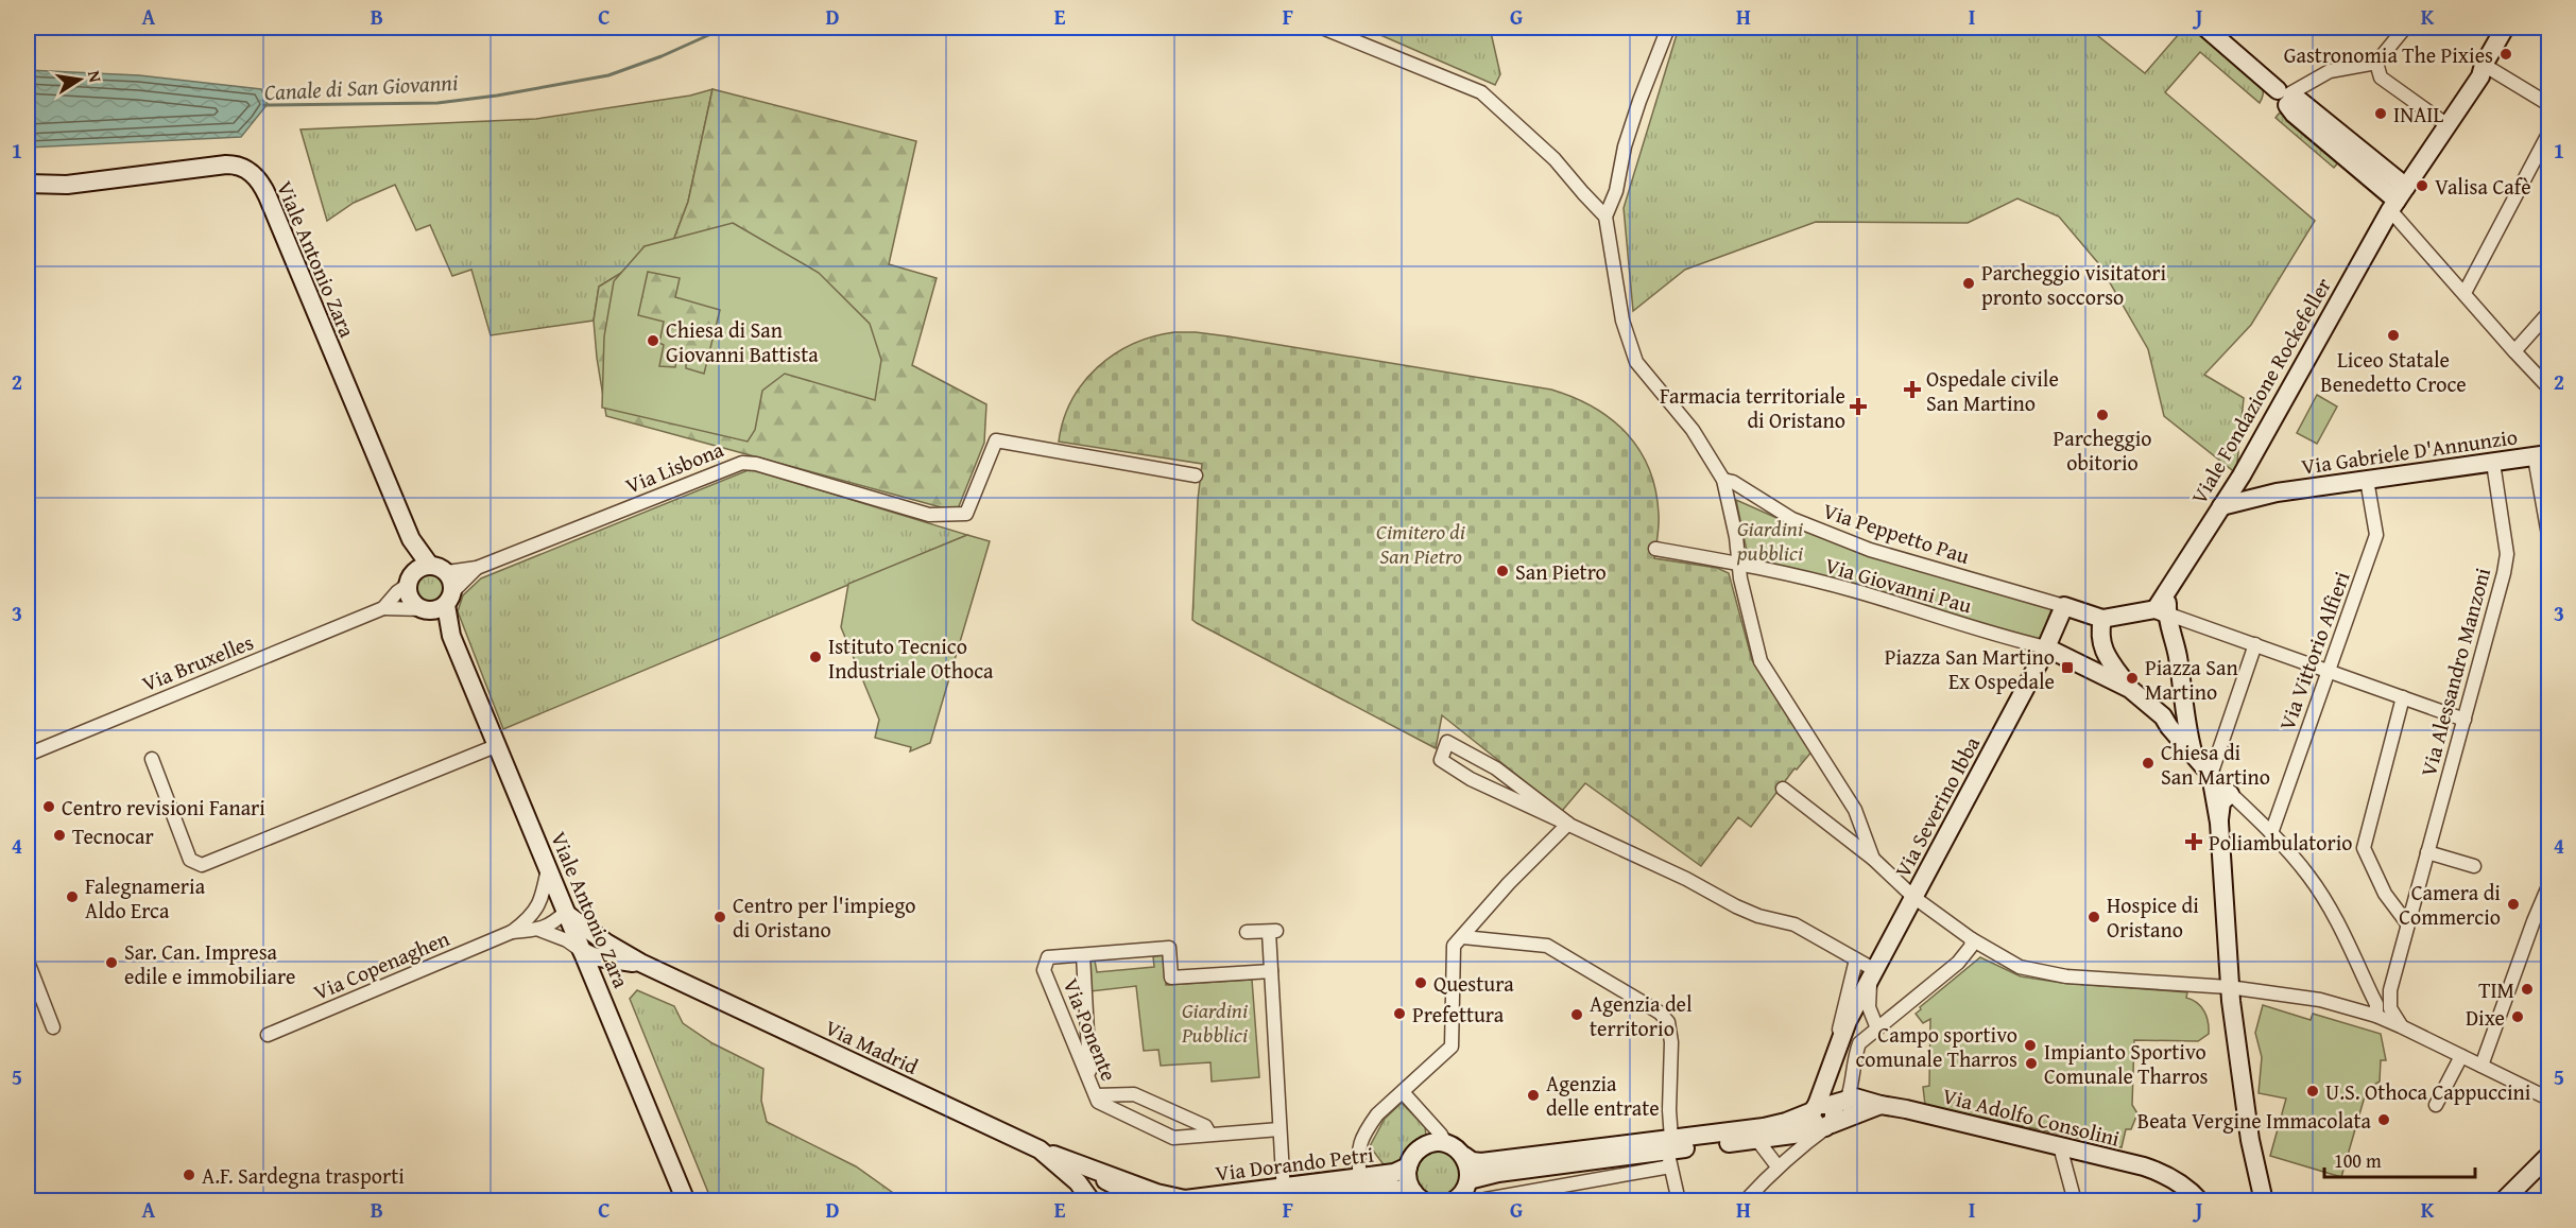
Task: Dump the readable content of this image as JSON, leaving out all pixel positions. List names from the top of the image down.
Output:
{
  "streets": {
    "street": [
      "Viale Antonio Zara",
      "Viale Fondazione Rockefeller",
      "Via Gabriele D'Annunzio",
      "Via Lisbona",
      "Via Peppetto Pau",
      "Via Giovanni Pau",
      "Via Vittorio Alfieri",
      "Via Bruxelles",
      "Via Alessandro Manzoni",
      "Via Severino Ibba",
      "Via Copenaghen",
      "Via Ponente",
      "Via Madrid",
      "Via Adolfo Consolini",
      "Via Dorando Petri"
    ]
  },
  "crossings": [
    ["Viale Antonio Zara", "Via Lisbona"],
    ["Viale Antonio Zara", "Via Bruxelles"],
    ["Viale Antonio Zara", "Via Copenaghen"],
    ["Viale Antonio Zara", "Via Madrid"],
    ["Viale Fondazione Rockefeller", "Via Gabriele D'Annunzio"],
    ["Via Gabriele D'Annunzio", "Via Vittorio Alfieri"],
    ["Via Gabriele D'Annunzio", "Via Alessandro Manzoni"],
    ["Via Lisbona", "Via Bruxelles"],
    ["Via Giovanni Pau", "Via Severino Ibba"],
    ["Via Copenaghen", "Via Madrid"],
    ["Via Madrid", "Via Dorando Petri"]
  ],
  "water": ["Canale di San Giovanni"],
  "parks": ["Giardini pubblici", "Cimitero di San Pietro", "Giardini Pubblici"],
  "places": {
    "other": [
      "Gastronomia The Pixies",
      "INAIL",
      "Valisa Cafè",
      "Parcheggio visitatori pronto soccorso",
      "Liceo Statale Benedetto Croce",
      "Chiesa di San Giovanni Battista",
      "Parcheggio obitorio",
      "San Pietro",
      "Istituto Tecnico Industriale Othoca",
      "Piazza San Martino",
      "Chiesa di San Martino",
      "Centro revisioni Fanari",
      "Tecnocar",
      "Falegnameria Aldo Erca",
      "Camera di Commercio",
      "Centro per l'impiego di Oristano",
      "Hospice di Oristano",
      "Sar. Can. Impresa edile e immobiliare",
      "Questura",
      "TIM",
      "Prefettura",
      "Agenzia del territorio",
      "Dixe",
      "Campo sportivo comunale Tharros",
      "Impianto Sportivo Comunale Tharros",
      "U.S. Othoca Cappuccini",
      "Agenzia delle entrate",
      "Beata Vergine Immacolata",
      "A.F. Sardegna trasporti"
    ],
    "health": ["Ospedale civile San Martino", "Farmacia territoriale di Oristano", "Poliambulatorio"],
    "transit": ["Piazza San Martino Ex Ospedale"]
  },
  "scale_bar": "100 m",
  "north": "right",
  "grid": {
    "columns": [
      "A",
      "B",
      "C",
      "D",
      "E",
      "F",
      "G",
      "H",
      "I",
      "J",
      "K"
    ],
    "rows": [
      "1",
      "2",
      "3",
      "4",
      "5"
    ]
  }
}
